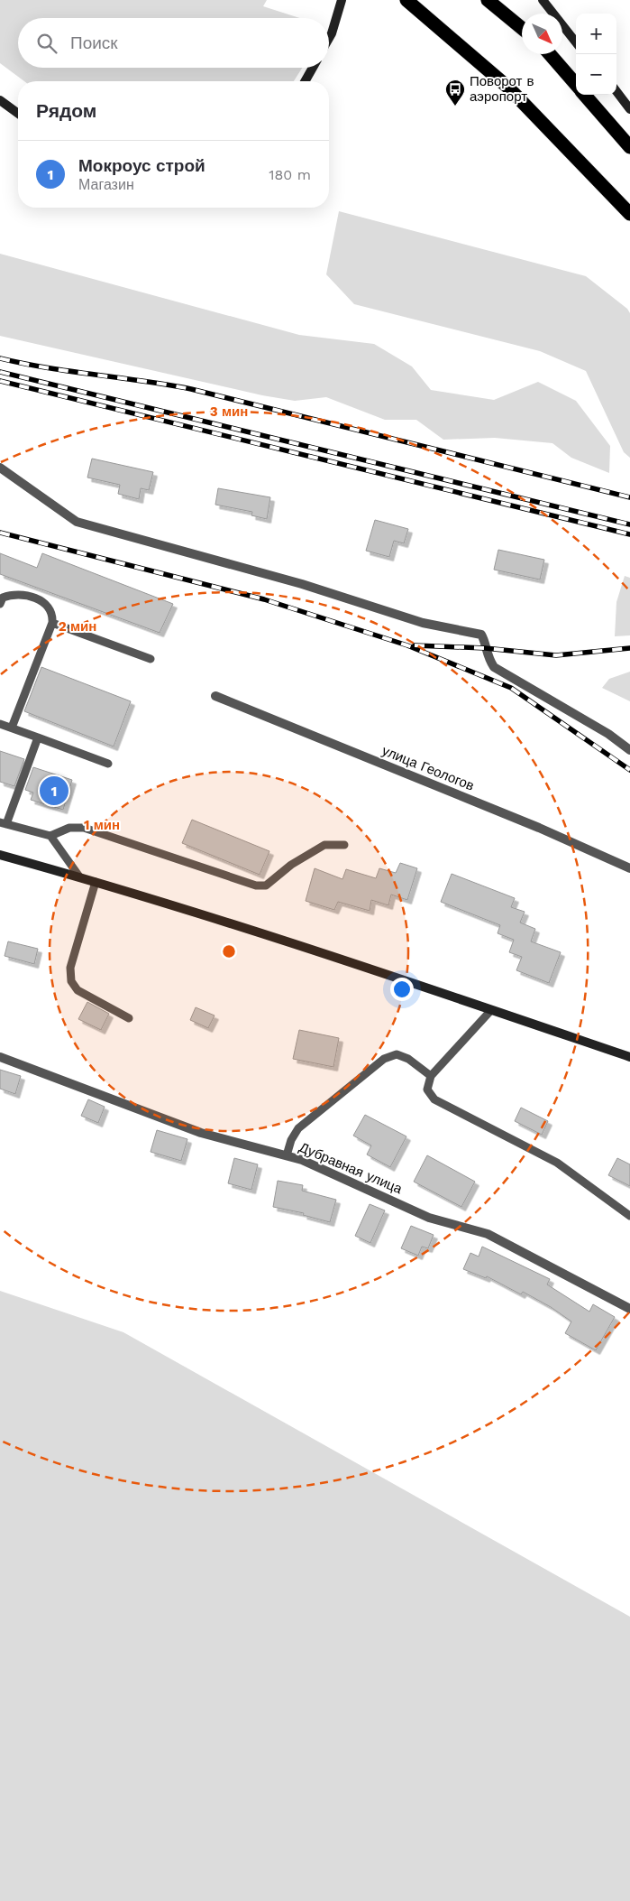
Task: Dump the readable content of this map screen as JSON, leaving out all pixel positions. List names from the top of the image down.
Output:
{
  "streets": {
    "street": ["улица Геологов", "Дубравная улица"]
  },
  "places": {
    "bus stop": ["Поворот в аэропорт"]
  },
  "north": "bottom right",
  "page": {
    "map_buttons": ["+", "−"],
    "search": "Поиск",
    "heading": "Рядом",
    "list": [
      {
        "mark": "1",
        "name": "Мокроус строй",
        "note": "Магазин",
        "value": "180 m"
      }
    ],
    "pins": "1"
  },
  "rings": ["3 мин", "2 мин", "1 мин"]
}
